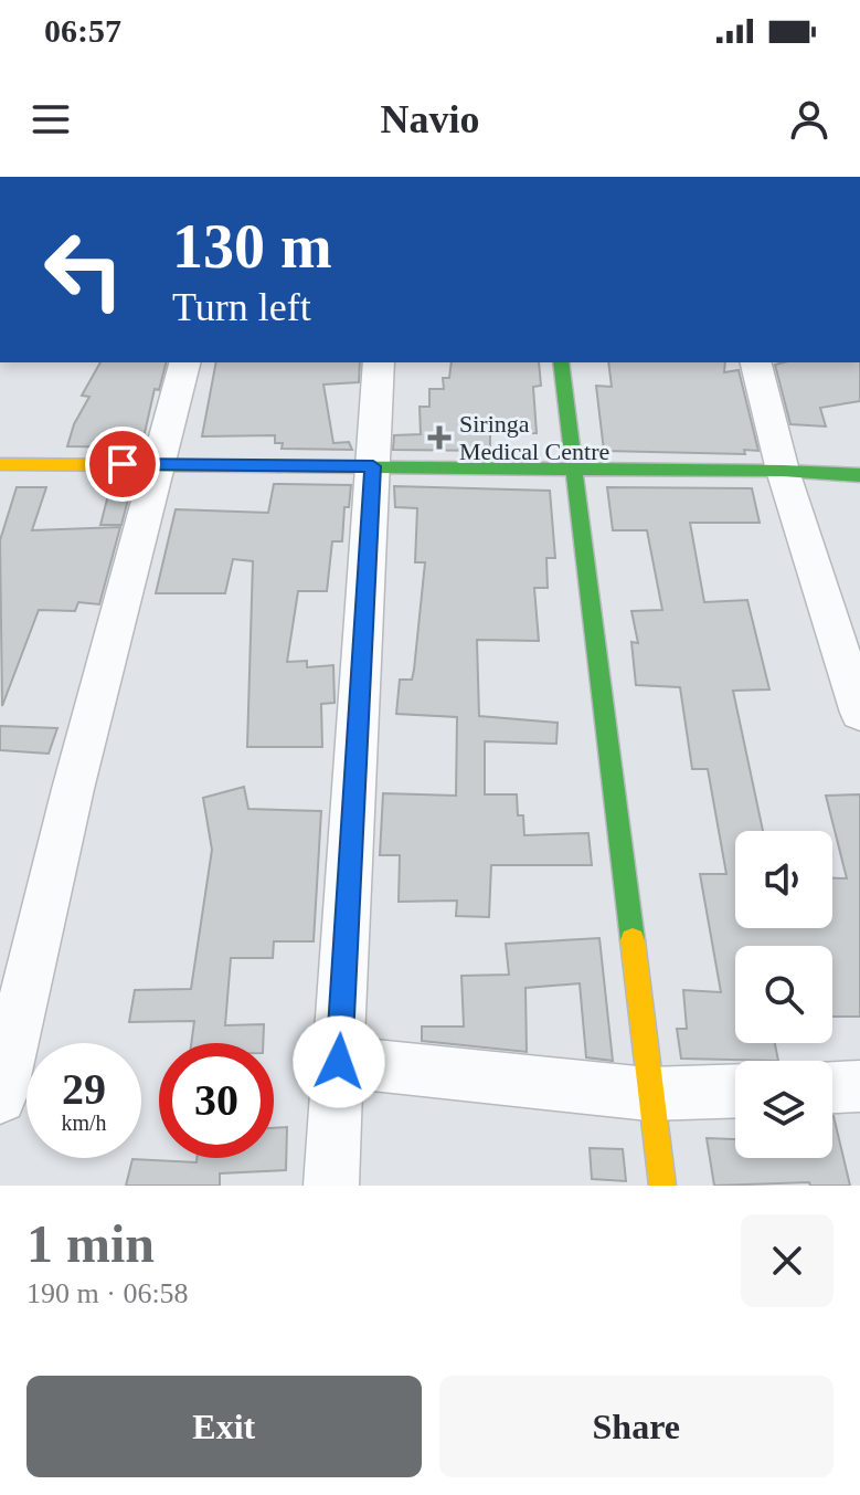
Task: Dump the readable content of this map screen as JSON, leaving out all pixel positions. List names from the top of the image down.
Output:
{
  "places": {
    "health": ["Siringa Medical Centre"]
  },
  "page": {
    "status": "06:57",
    "header": "Navio",
    "turn": ["130 m", "Turn left"],
    "speed": "29 km/h",
    "limit": "30",
    "heading": ["1 min", "190 m · 06:58"],
    "buttons": ["Exit", "Share"]
  }
}
